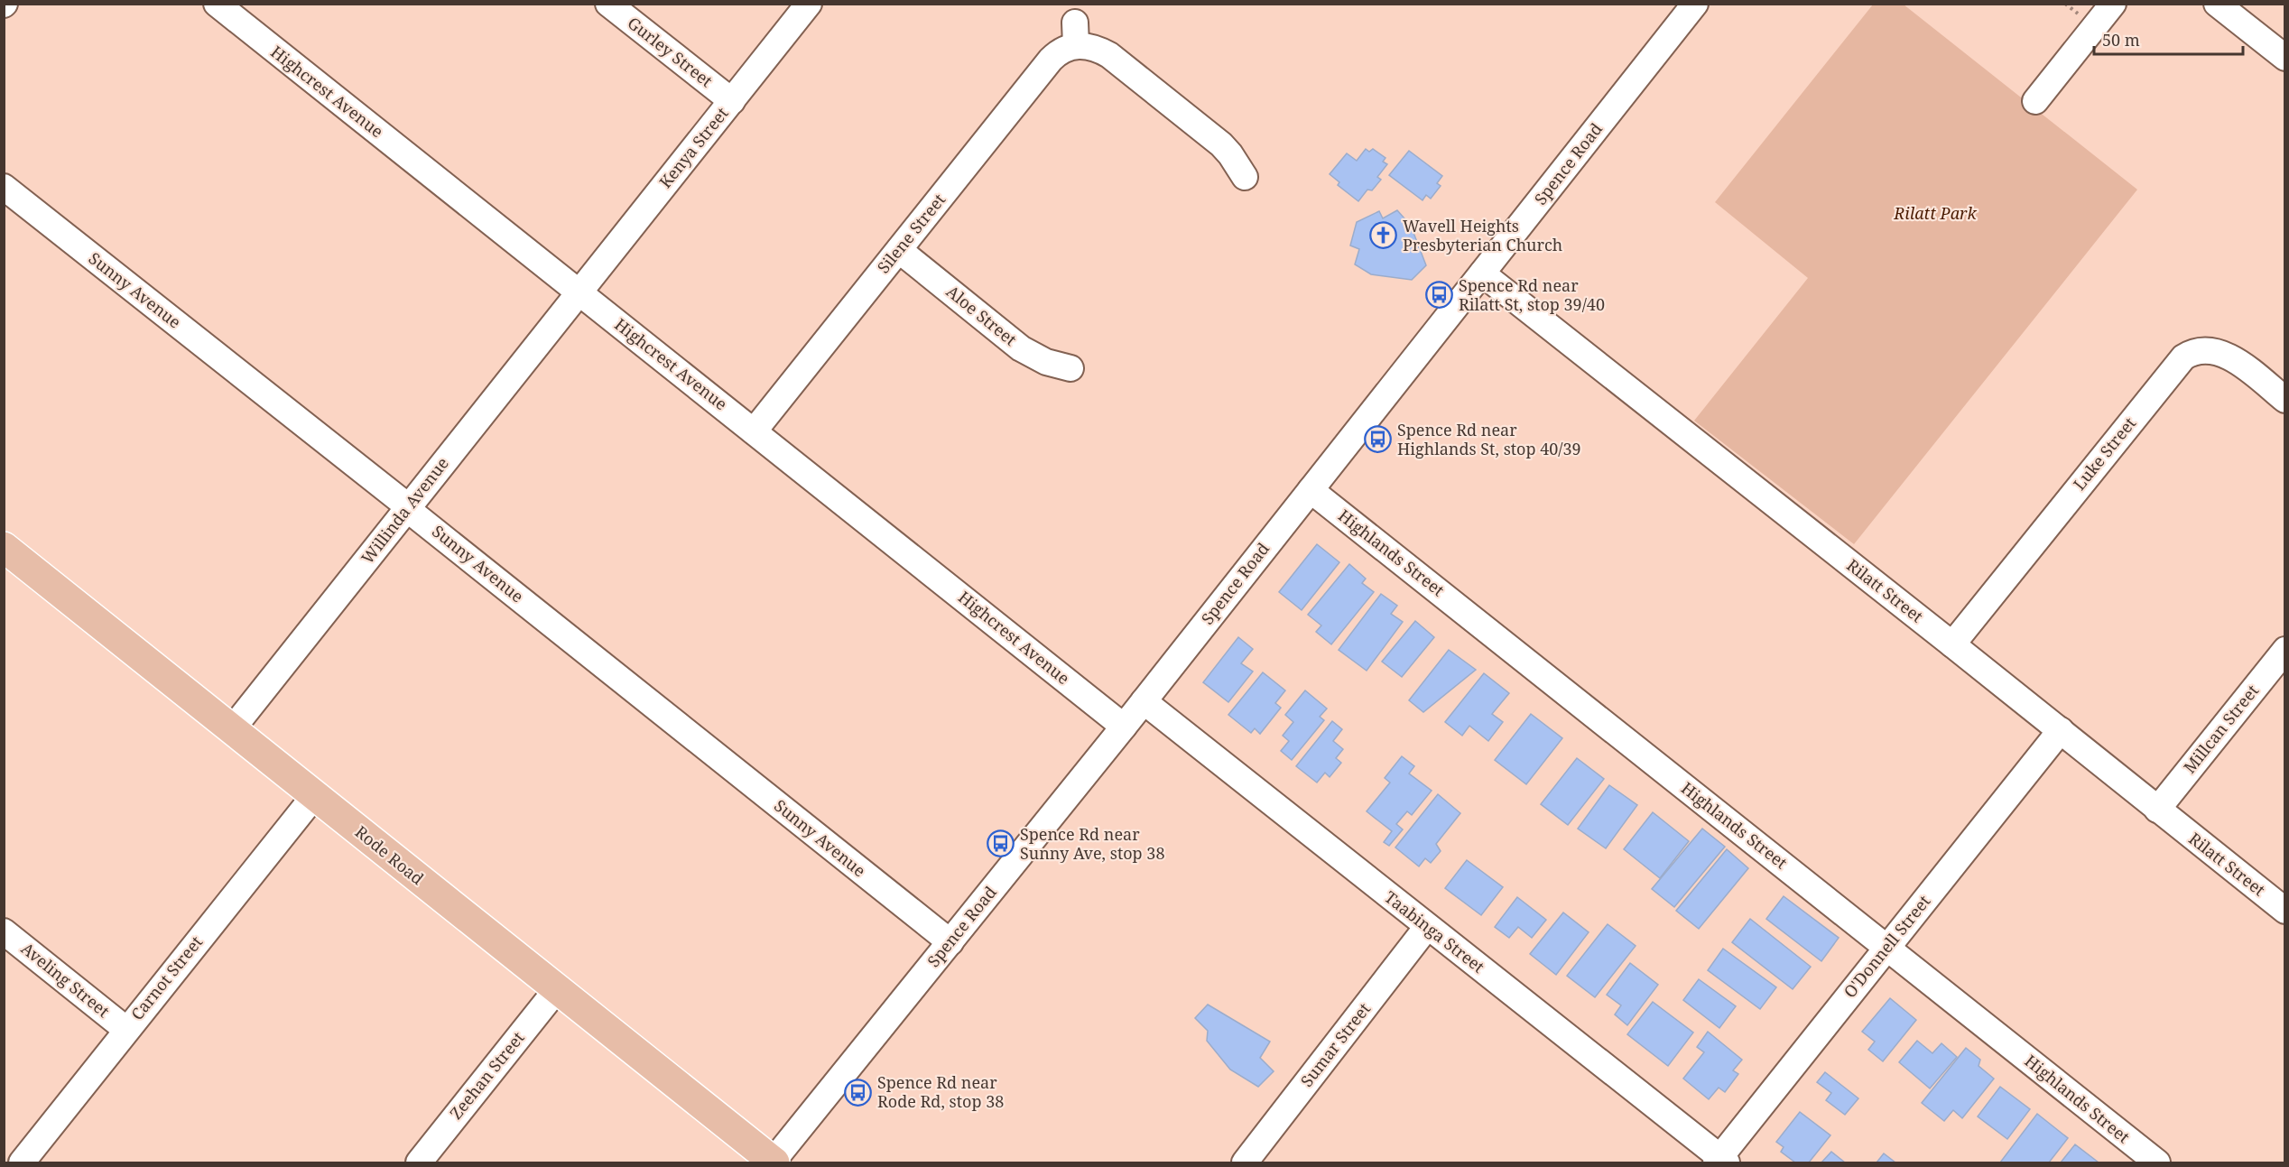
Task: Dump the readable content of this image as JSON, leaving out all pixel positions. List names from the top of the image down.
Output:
{
  "streets": {
    "main road": ["Rode Road"],
    "street": [
      "Gurley Street",
      "Highcrest Avenue",
      "Kenya Street",
      "Spence Road",
      "Silene Street",
      "Sunny Avenue",
      "Aloe Street",
      "Luke Street",
      "Willinda Avenue",
      "Highlands Street",
      "Rilatt Street",
      "Millcan Street",
      "Taabinga Street",
      "O'Donnell Street",
      "Carnot Street",
      "Aveling Street",
      "Sumar Street",
      "Zeehan Street"
    ]
  },
  "crossings": [
    ["Gurley Street", "Kenya Street"],
    ["Highcrest Avenue", "Kenya Street"],
    ["Highcrest Avenue", "Spence Road"],
    ["Highcrest Avenue", "Silene Street"],
    ["Highcrest Avenue", "Willinda Avenue"],
    ["Kenya Street", "Willinda Avenue"],
    ["Spence Road", "Sunny Avenue"],
    ["Spence Road", "Highlands Street"],
    ["Spence Road", "Rilatt Street"],
    ["Spence Road", "Rode Road"],
    ["Spence Road", "Taabinga Street"],
    ["Silene Street", "Aloe Street"],
    ["Sunny Avenue", "Willinda Avenue"],
    ["Luke Street", "Rilatt Street"],
    ["Willinda Avenue", "Rode Road"],
    ["Highlands Street", "O'Donnell Street"],
    ["Rilatt Street", "Millcan Street"],
    ["Rilatt Street", "O'Donnell Street"],
    ["Rode Road", "Carnot Street"],
    ["Rode Road", "Zeehan Street"],
    ["Taabinga Street", "O'Donnell Street"],
    ["Taabinga Street", "Sumar Street"],
    ["Carnot Street", "Aveling Street"]
  ],
  "parks": ["Rilatt Park"],
  "places": {
    "church": ["Wavell Heights Presbyterian Church"],
    "bus stop": [
      "Spence Rd near Rilatt St, stop 39/40",
      "Spence Rd near Highlands St, stop 40/39",
      "Spence Rd near Sunny Ave, stop 38",
      "Spence Rd near Rode Rd, stop 38"
    ]
  },
  "scale_bar": "50 m"
}
